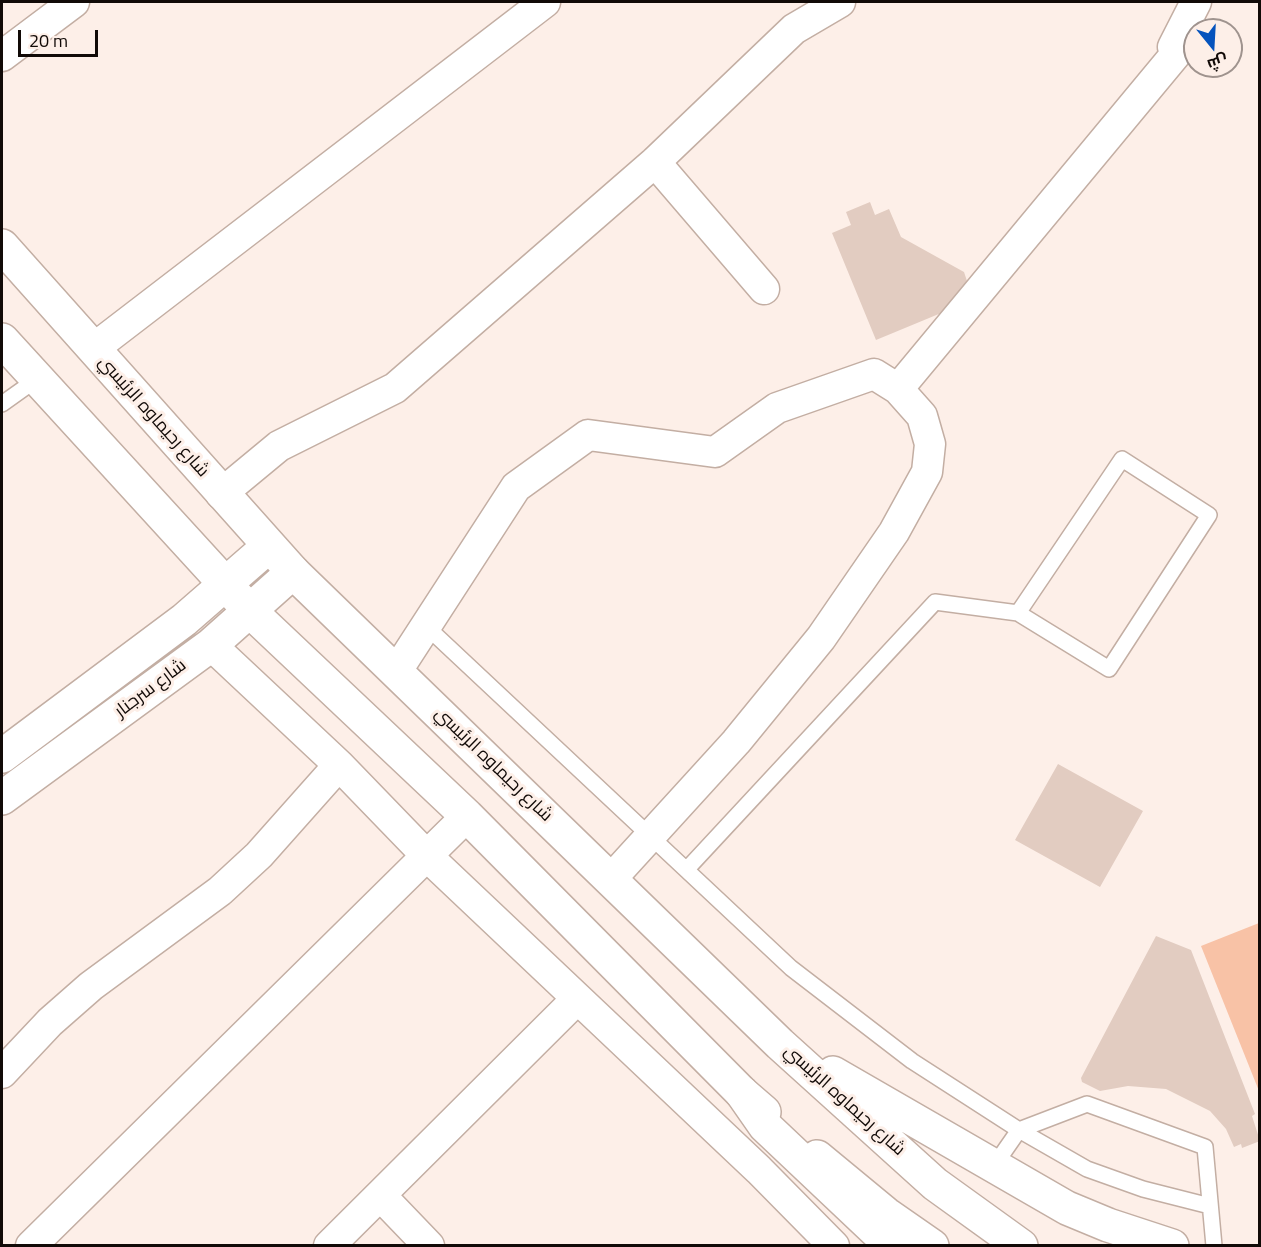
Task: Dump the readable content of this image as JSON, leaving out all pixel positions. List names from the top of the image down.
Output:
{
  "streets": {
    "main road": ["شارع رحيماوه الرئيسي", "شارع سرجنار"]
  },
  "crossings": [
    ["شارع رحيماوه الرئيسي", "شارع سرجنار"]
  ],
  "scale_bar": "20 m",
  "north": "bottom"
}
